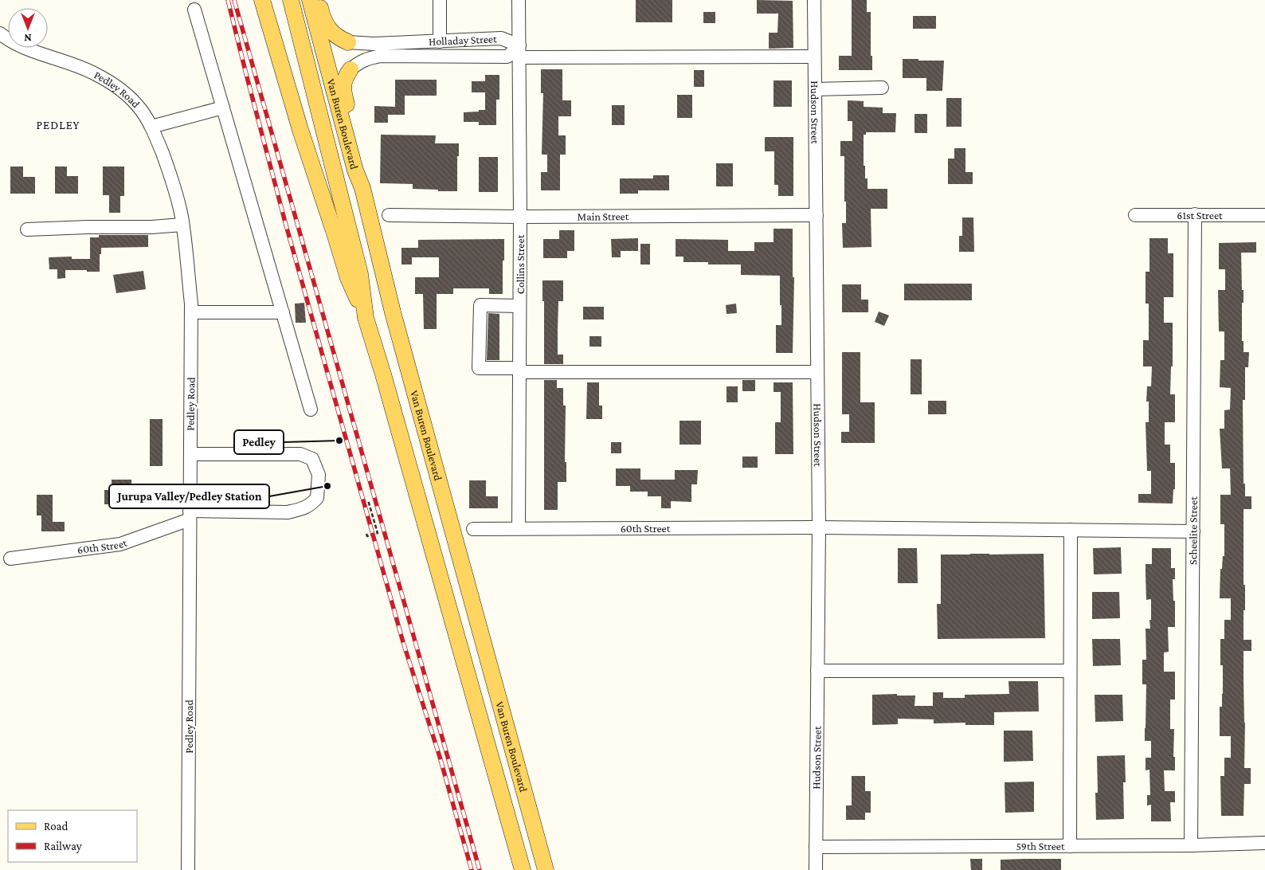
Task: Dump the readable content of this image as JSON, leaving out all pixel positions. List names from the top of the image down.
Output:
{
  "streets": {
    "main road": ["Van Buren Boulevard"],
    "street": [
      "Holladay Street",
      "Pedley Road",
      "Hudson Street",
      "61st Street",
      "Main Street",
      "Collins Street",
      "60th Street",
      "Scheelite Street",
      "59th Street"
    ]
  },
  "crossings": [
    ["Holladay Street", "Collins Street"],
    ["Pedley Road", "60th Street"],
    ["Hudson Street", "Main Street"],
    ["Hudson Street", "60th Street"],
    ["Hudson Street", "59th Street"],
    ["61st Street", "Scheelite Street"],
    ["Main Street", "Collins Street"],
    ["Collins Street", "60th Street"],
    ["60th Street", "Scheelite Street"],
    ["Scheelite Street", "59th Street"]
  ],
  "districts": ["PEDLEY"],
  "places": ["Pedley", "Jurupa Valley/Pedley Station"],
  "legend": ["Road", "Railway"],
  "north": "bottom"
}
